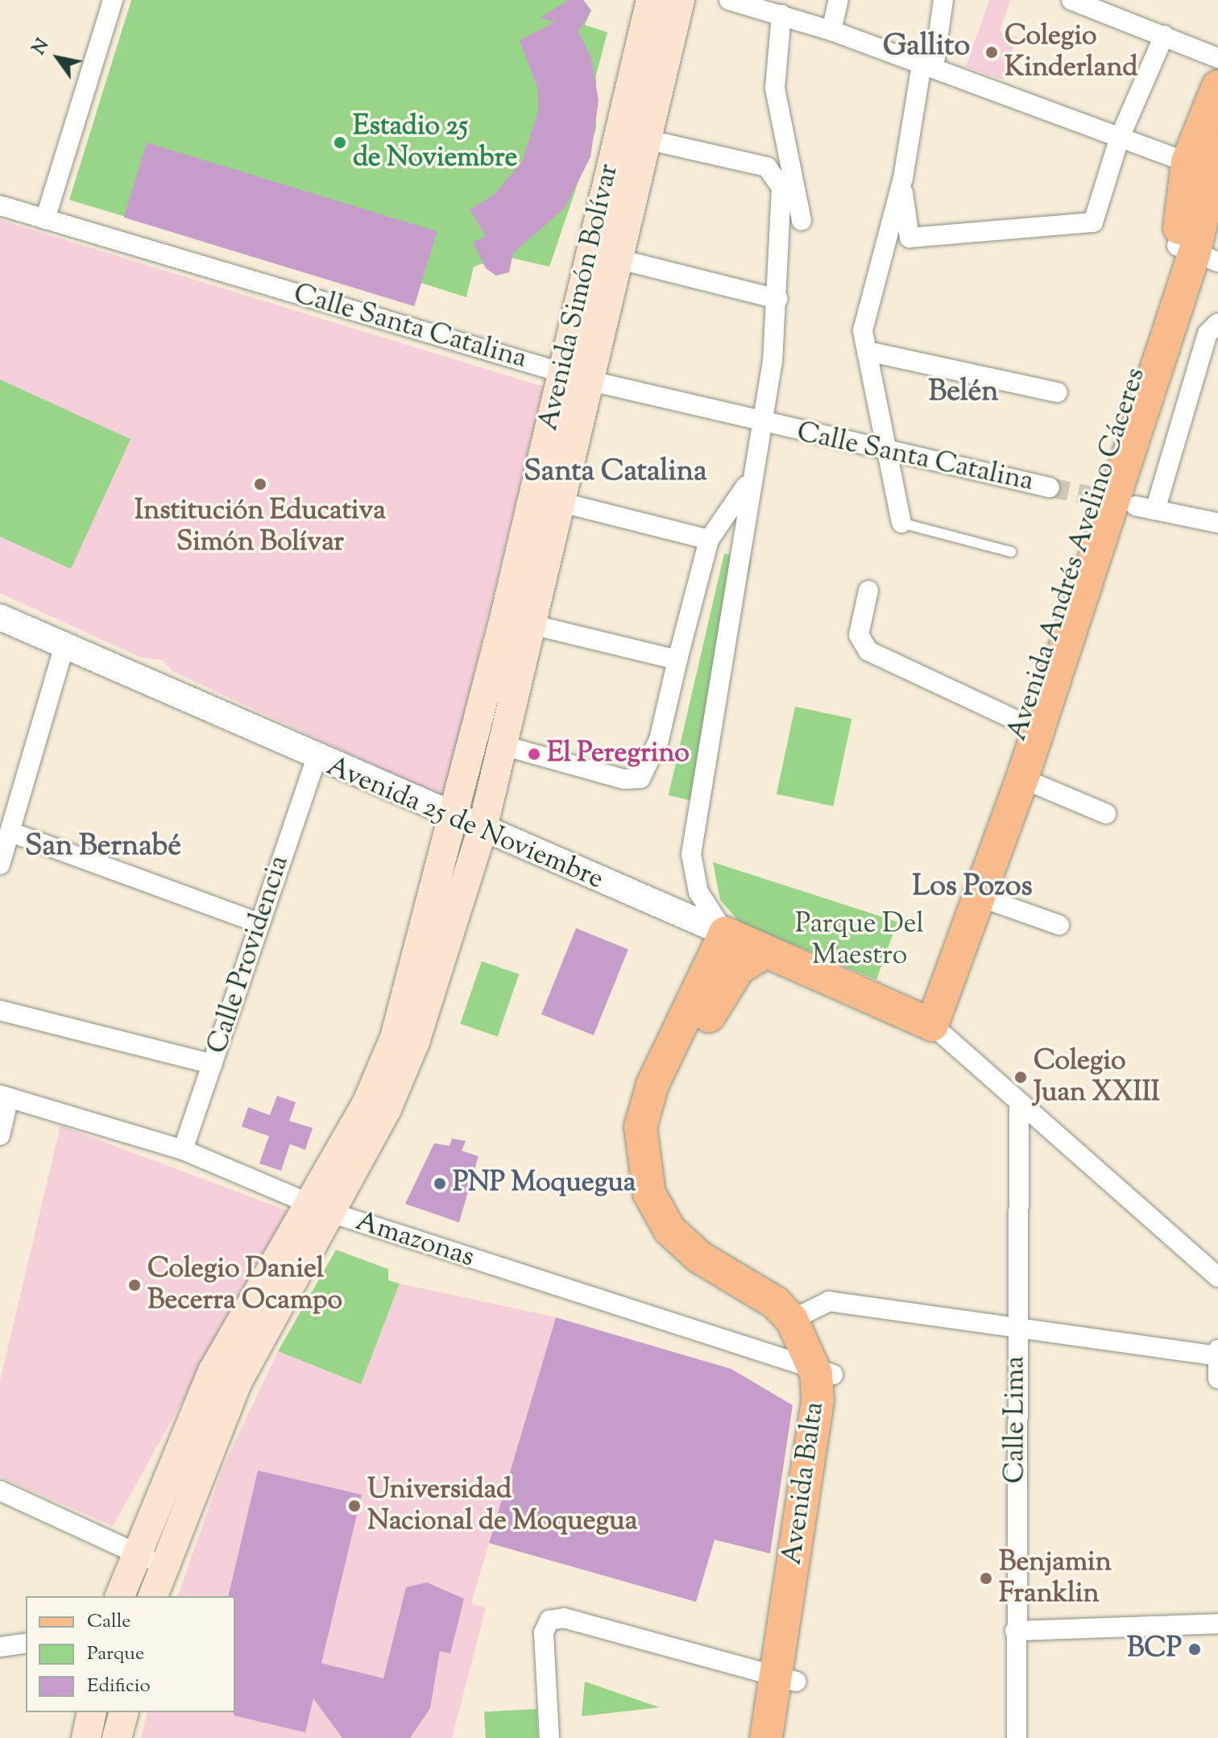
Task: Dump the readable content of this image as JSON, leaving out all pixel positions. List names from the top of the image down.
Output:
{
  "streets": {
    "main road": [
      "Avenida Simón Bolívar",
      "Avenida Andrés Avelino Cáceres",
      "Avenida 25 de Noviembre",
      "Avenida Balta"
    ],
    "street": [
      "Calle Santa Catalina",
      "Calle Providencia",
      "Amazonas",
      "Calle Lima"
    ]
  },
  "crossings": [
    ["Avenida Simón Bolívar", "Calle Santa Catalina"],
    ["Avenida Simón Bolívar", "Avenida 25 de Noviembre"],
    ["Avenida Simón Bolívar", "Amazonas"],
    ["Avenida Andrés Avelino Cáceres", "Avenida 25 de Noviembre"],
    ["Avenida 25 de Noviembre", "Calle Providencia"],
    ["Avenida 25 de Noviembre", "Avenida Balta"],
    ["Calle Providencia", "Amazonas"],
    ["Amazonas", "Avenida Balta"]
  ],
  "districts": [
    "Gallito",
    "Belén",
    "Santa Catalina",
    "San Bernabé",
    "Los Pozos"
  ],
  "parks": ["Parque Del Maestro"],
  "places": [
    "Colegio Kinderland",
    "Estadio 25 de Noviembre",
    "Institución Educativa Simón Bolívar",
    "El Peregrino",
    "Colegio Juan XXIII",
    "PNP Moquegua",
    "Colegio Daniel Becerra Ocampo",
    "Universidad Nacional de Moquegua",
    "Benjamin Franklin",
    "BCP"
  ],
  "legend": ["Calle", "Parque", "Edificio"],
  "north": "top left"
}
